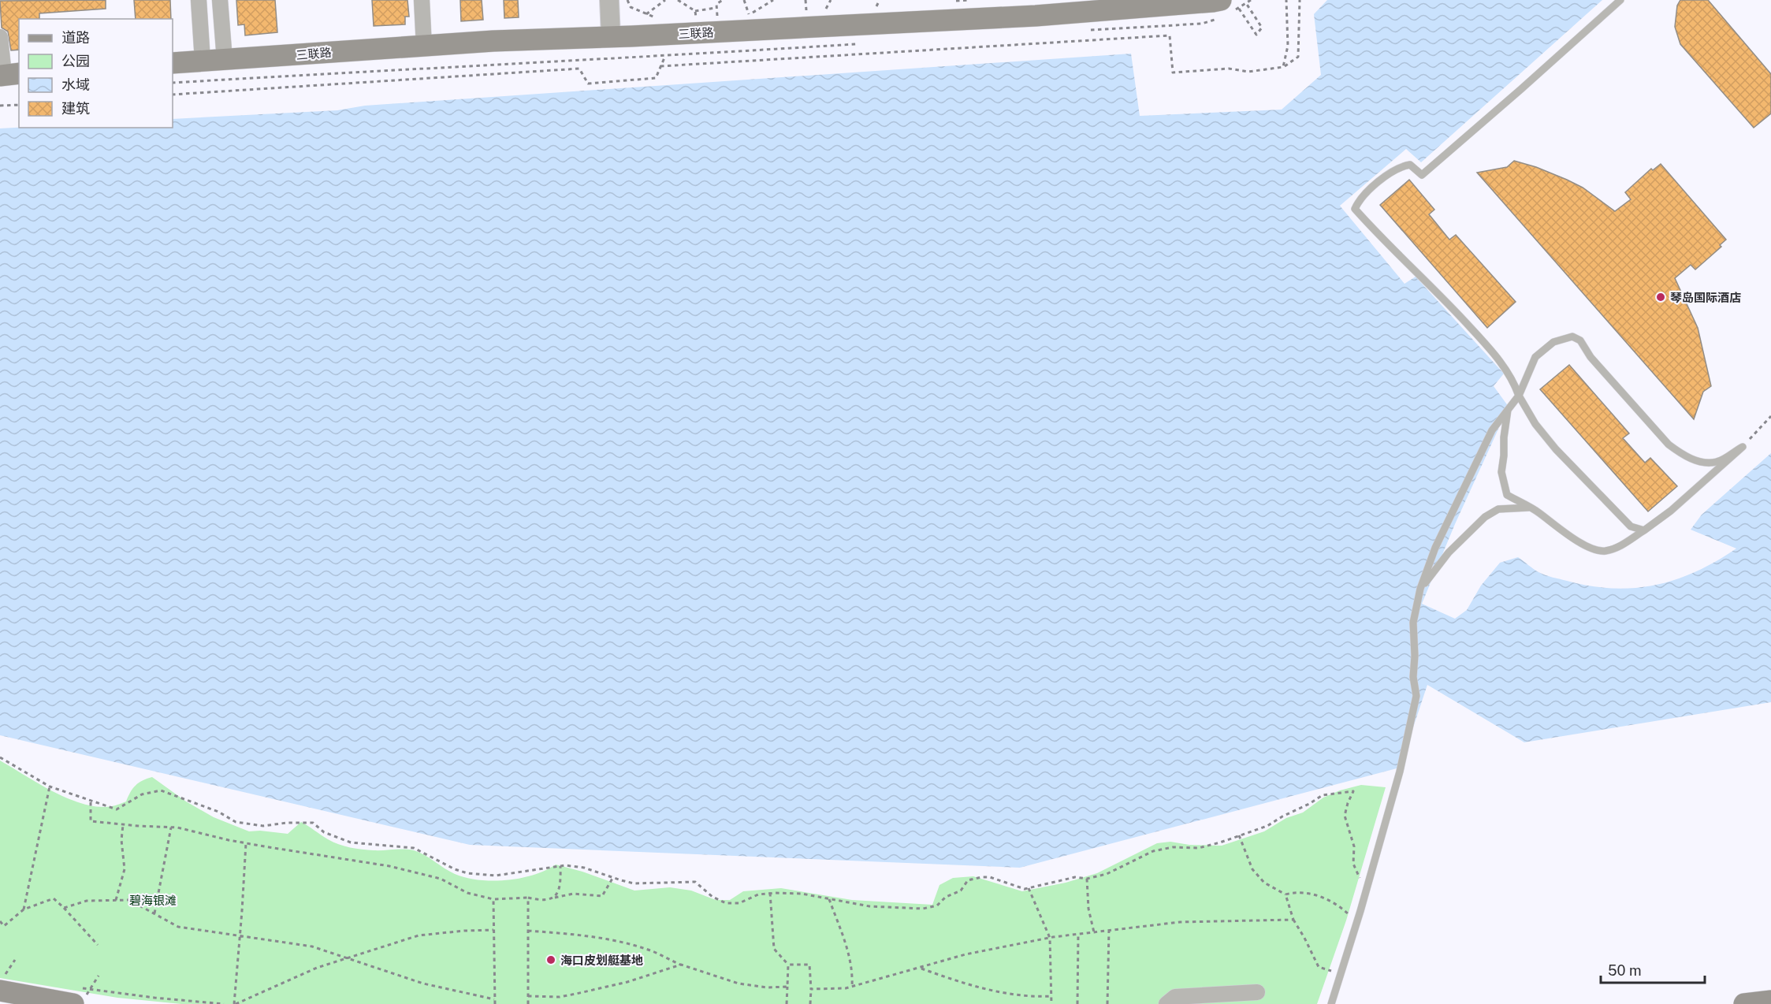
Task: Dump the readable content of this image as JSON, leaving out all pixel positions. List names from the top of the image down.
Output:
{
  "streets": {
    "main road": ["三联路"]
  },
  "parks": ["碧海银滩"],
  "places": ["琴岛国际酒店", "海口皮划艇基地"],
  "legend": [
    "道路",
    "公园",
    "水域",
    "建筑"
  ],
  "scale_bar": "50 m"
}
